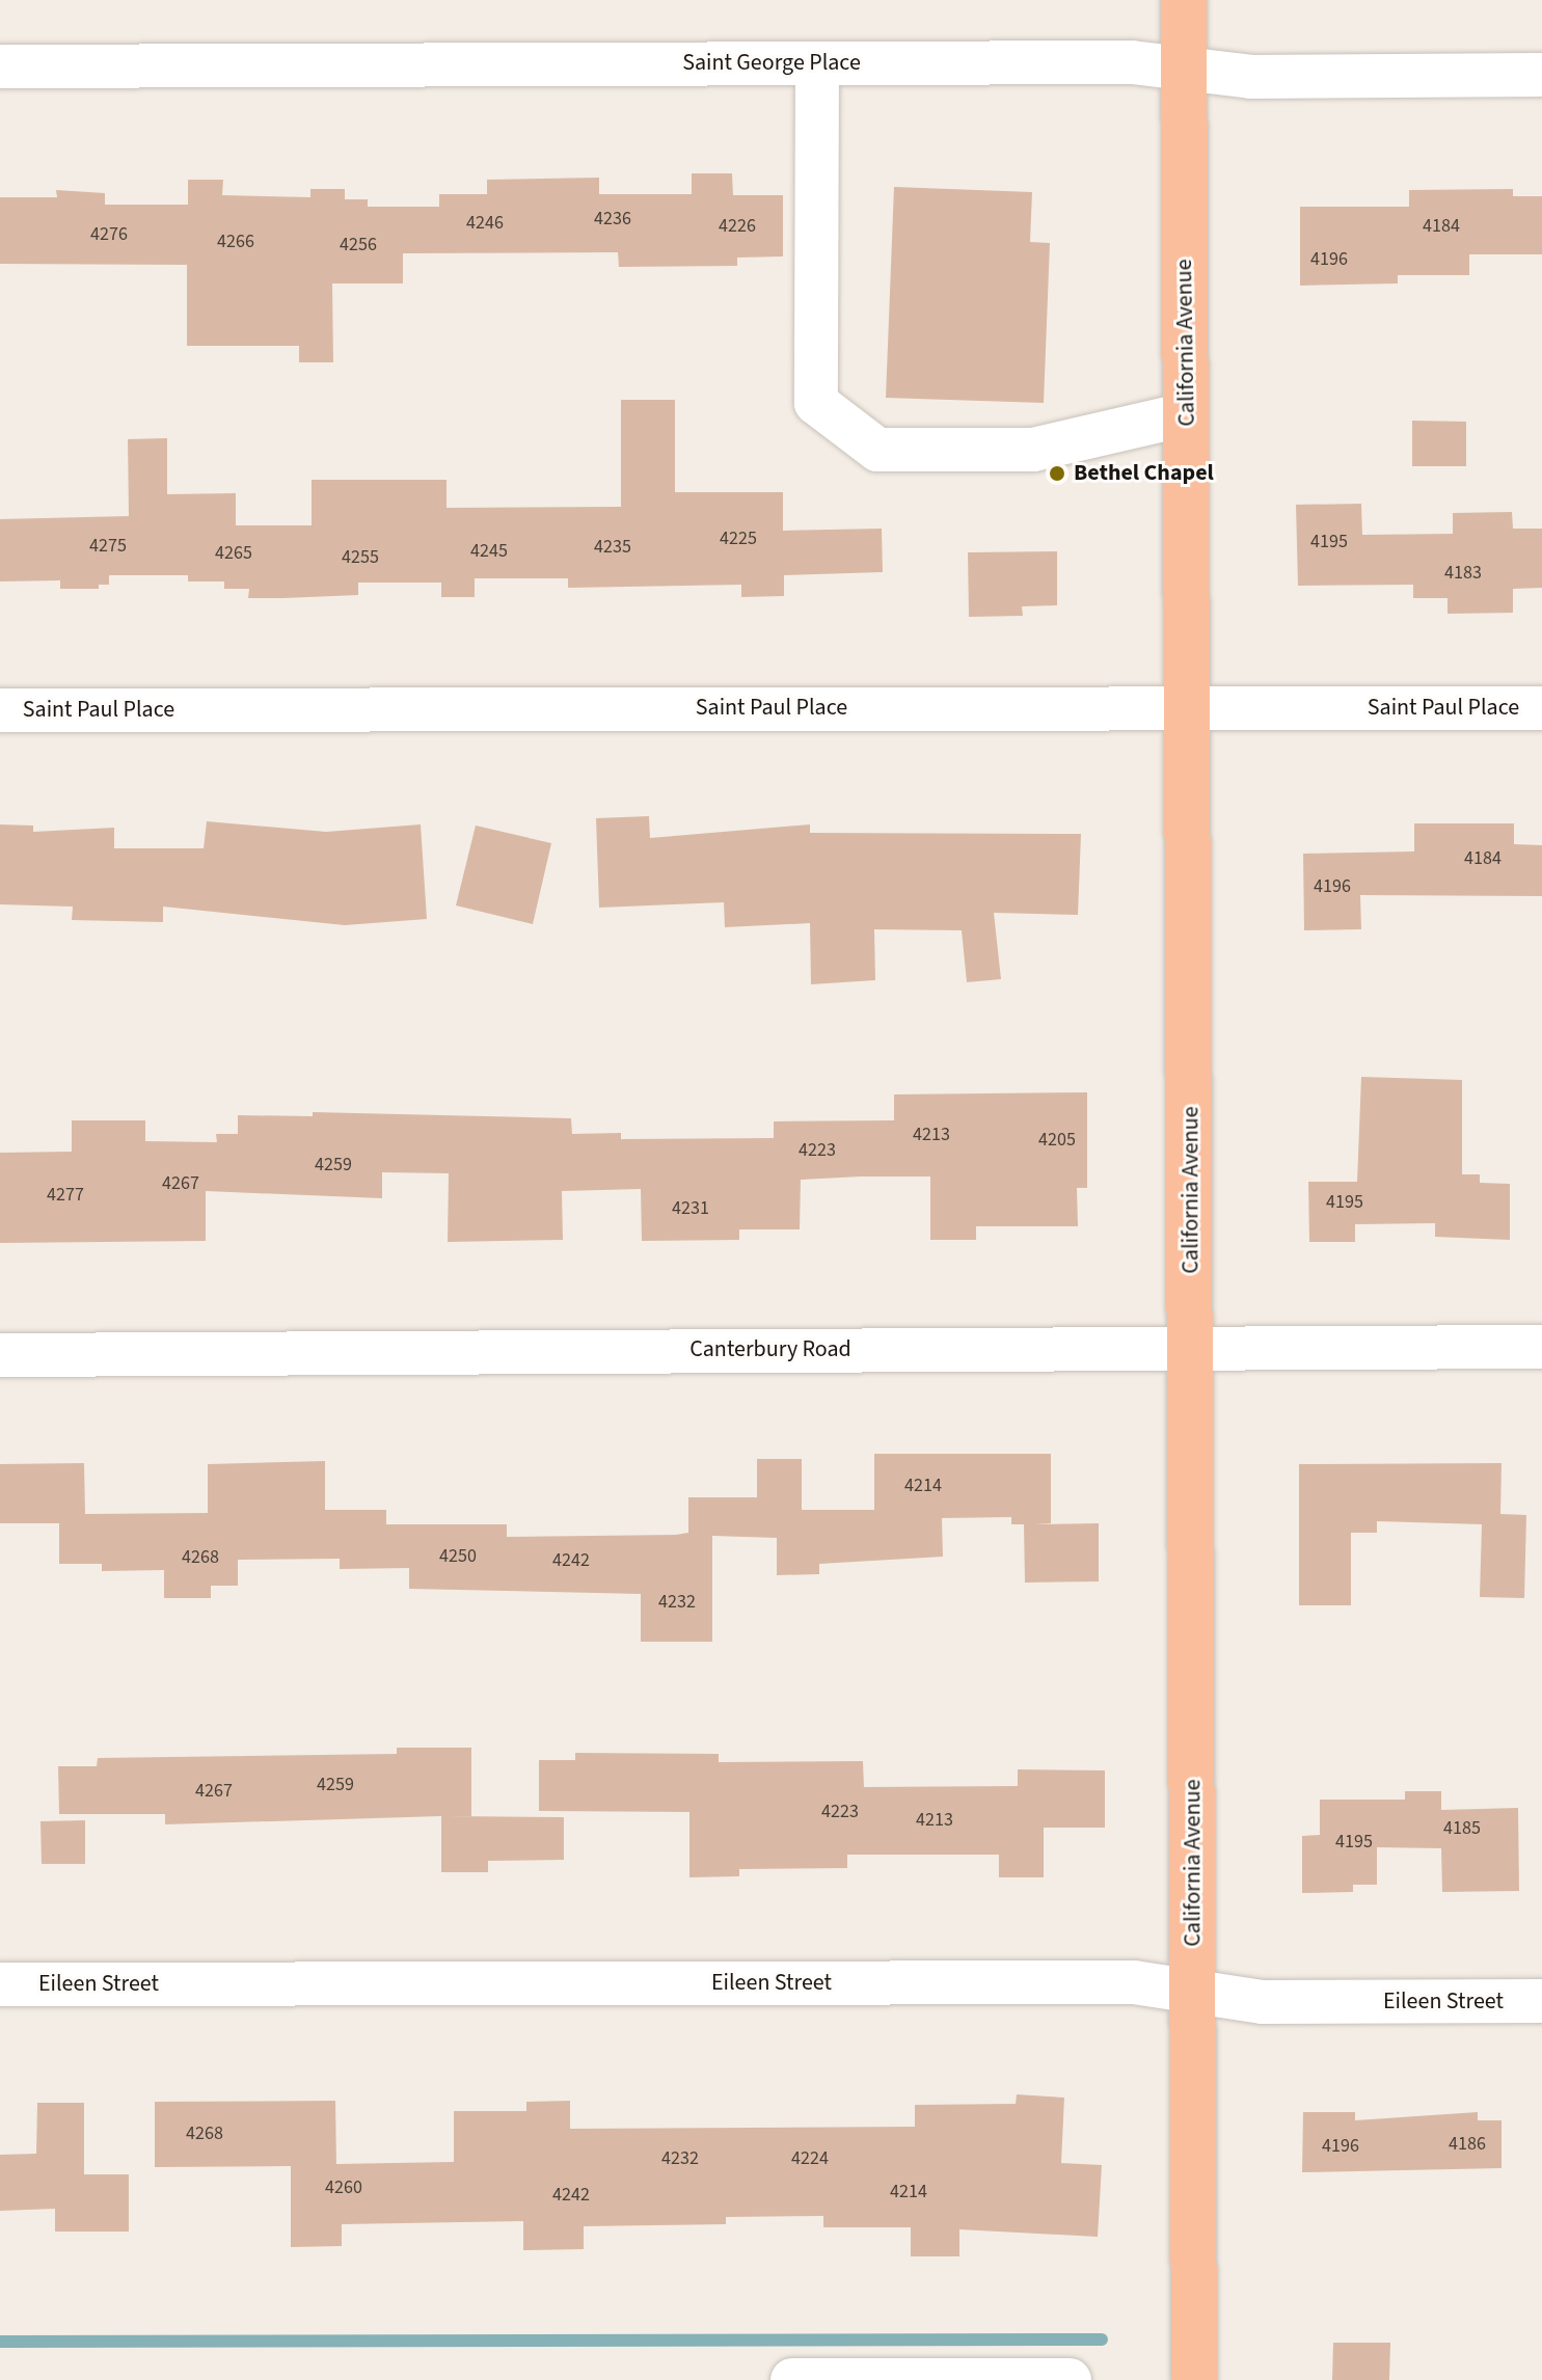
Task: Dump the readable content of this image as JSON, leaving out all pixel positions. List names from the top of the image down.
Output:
{
  "streets": {
    "main road": ["California Avenue"],
    "street": [
      "Saint George Place",
      "Saint Paul Place",
      "Canterbury Road",
      "Eileen Street"
    ]
  },
  "crossings": [
    ["Saint George Place", "California Avenue"],
    ["California Avenue", "Saint Paul Place"],
    ["California Avenue", "Canterbury Road"],
    ["California Avenue", "Eileen Street"]
  ],
  "places": ["Bethel Chapel"],
  "house_numbers": [
    "4236",
    "4246",
    "4226",
    "4184",
    "4276",
    "4266",
    "4256",
    "4196",
    "4225",
    "4195",
    "4275",
    "4235",
    "4245",
    "4265",
    "4255",
    "4183",
    "4184",
    "4196",
    "4213",
    "4205",
    "4223",
    "4259",
    "4267",
    "4277",
    "4195",
    "4231",
    "4214",
    "4250",
    "4268",
    "4242",
    "4232",
    "4259",
    "4267",
    "4223",
    "4213",
    "4185",
    "4195",
    "4268",
    "4186",
    "4196",
    "4232",
    "4224",
    "4260",
    "4214",
    "4242"
  ]
}
